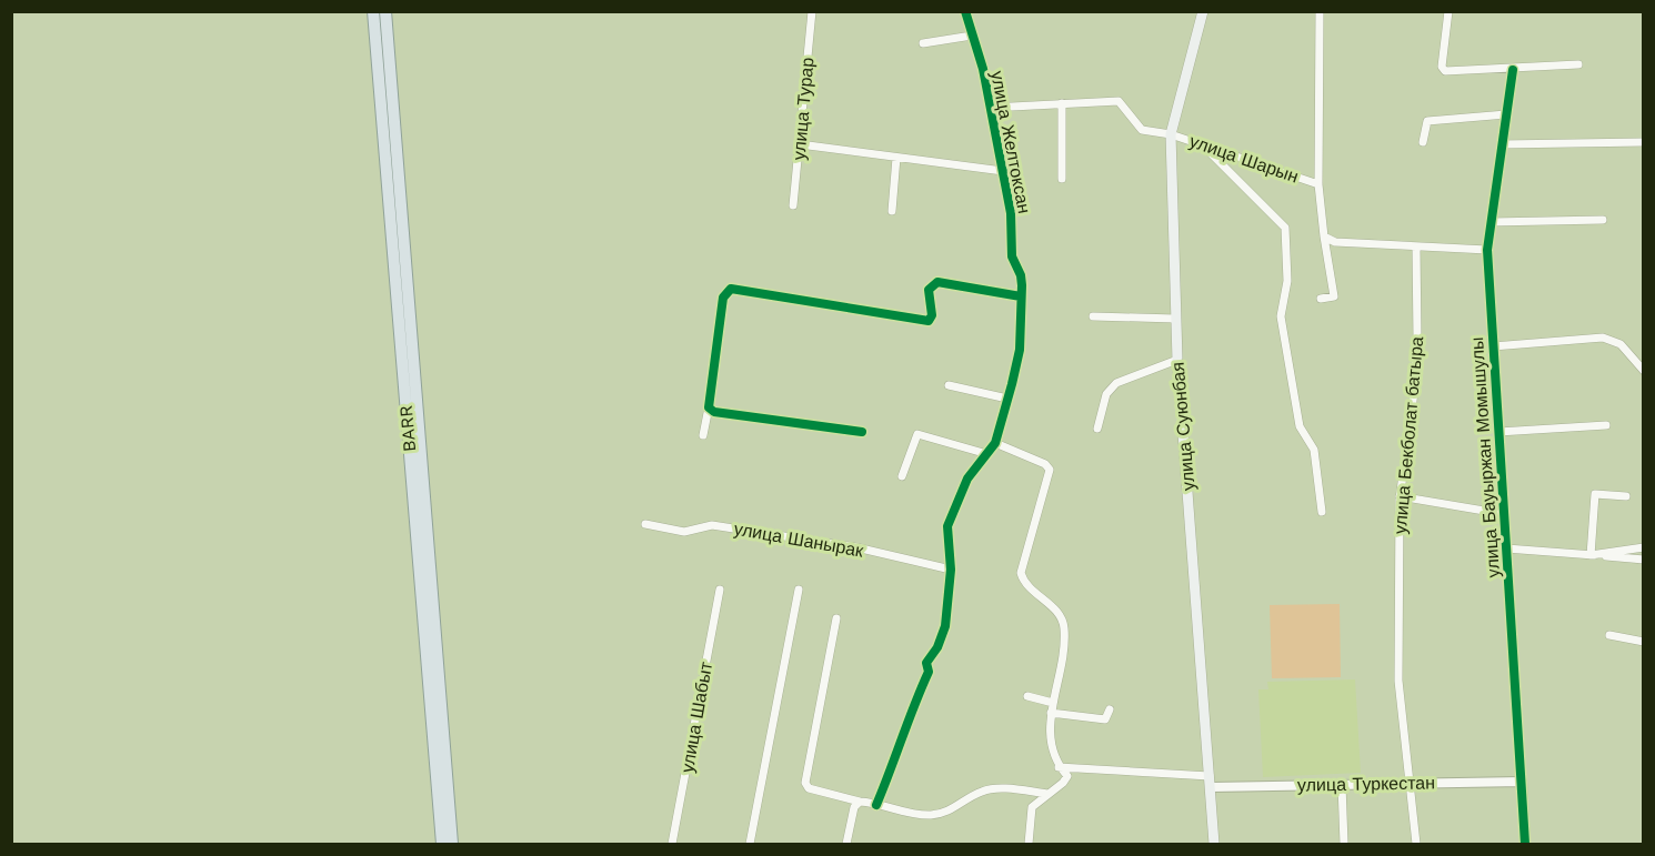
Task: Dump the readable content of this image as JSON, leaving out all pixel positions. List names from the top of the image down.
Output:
{
  "streets": {
    "highway": ["BARR"],
    "main road": ["улица Суюнбая"],
    "street": [
      "улица Турар",
      "улица Желтоксан",
      "улица Шарын",
      "улица Бекболат батыра",
      "улица Бауыржан Момышулы",
      "улица Шанырак",
      "улица Шабыт",
      "улица Туркестан"
    ]
  },
  "crossings": [
    ["улица Желтоксан", "улица Шанырак"],
    ["улица Шарын", "улица Суюнбая"],
    ["улица Суюнбая", "улица Туркестан"],
    ["улица Бекболат батыра", "улица Туркестан"],
    ["улица Бауыржан Момышулы", "улица Туркестан"]
  ]
}
